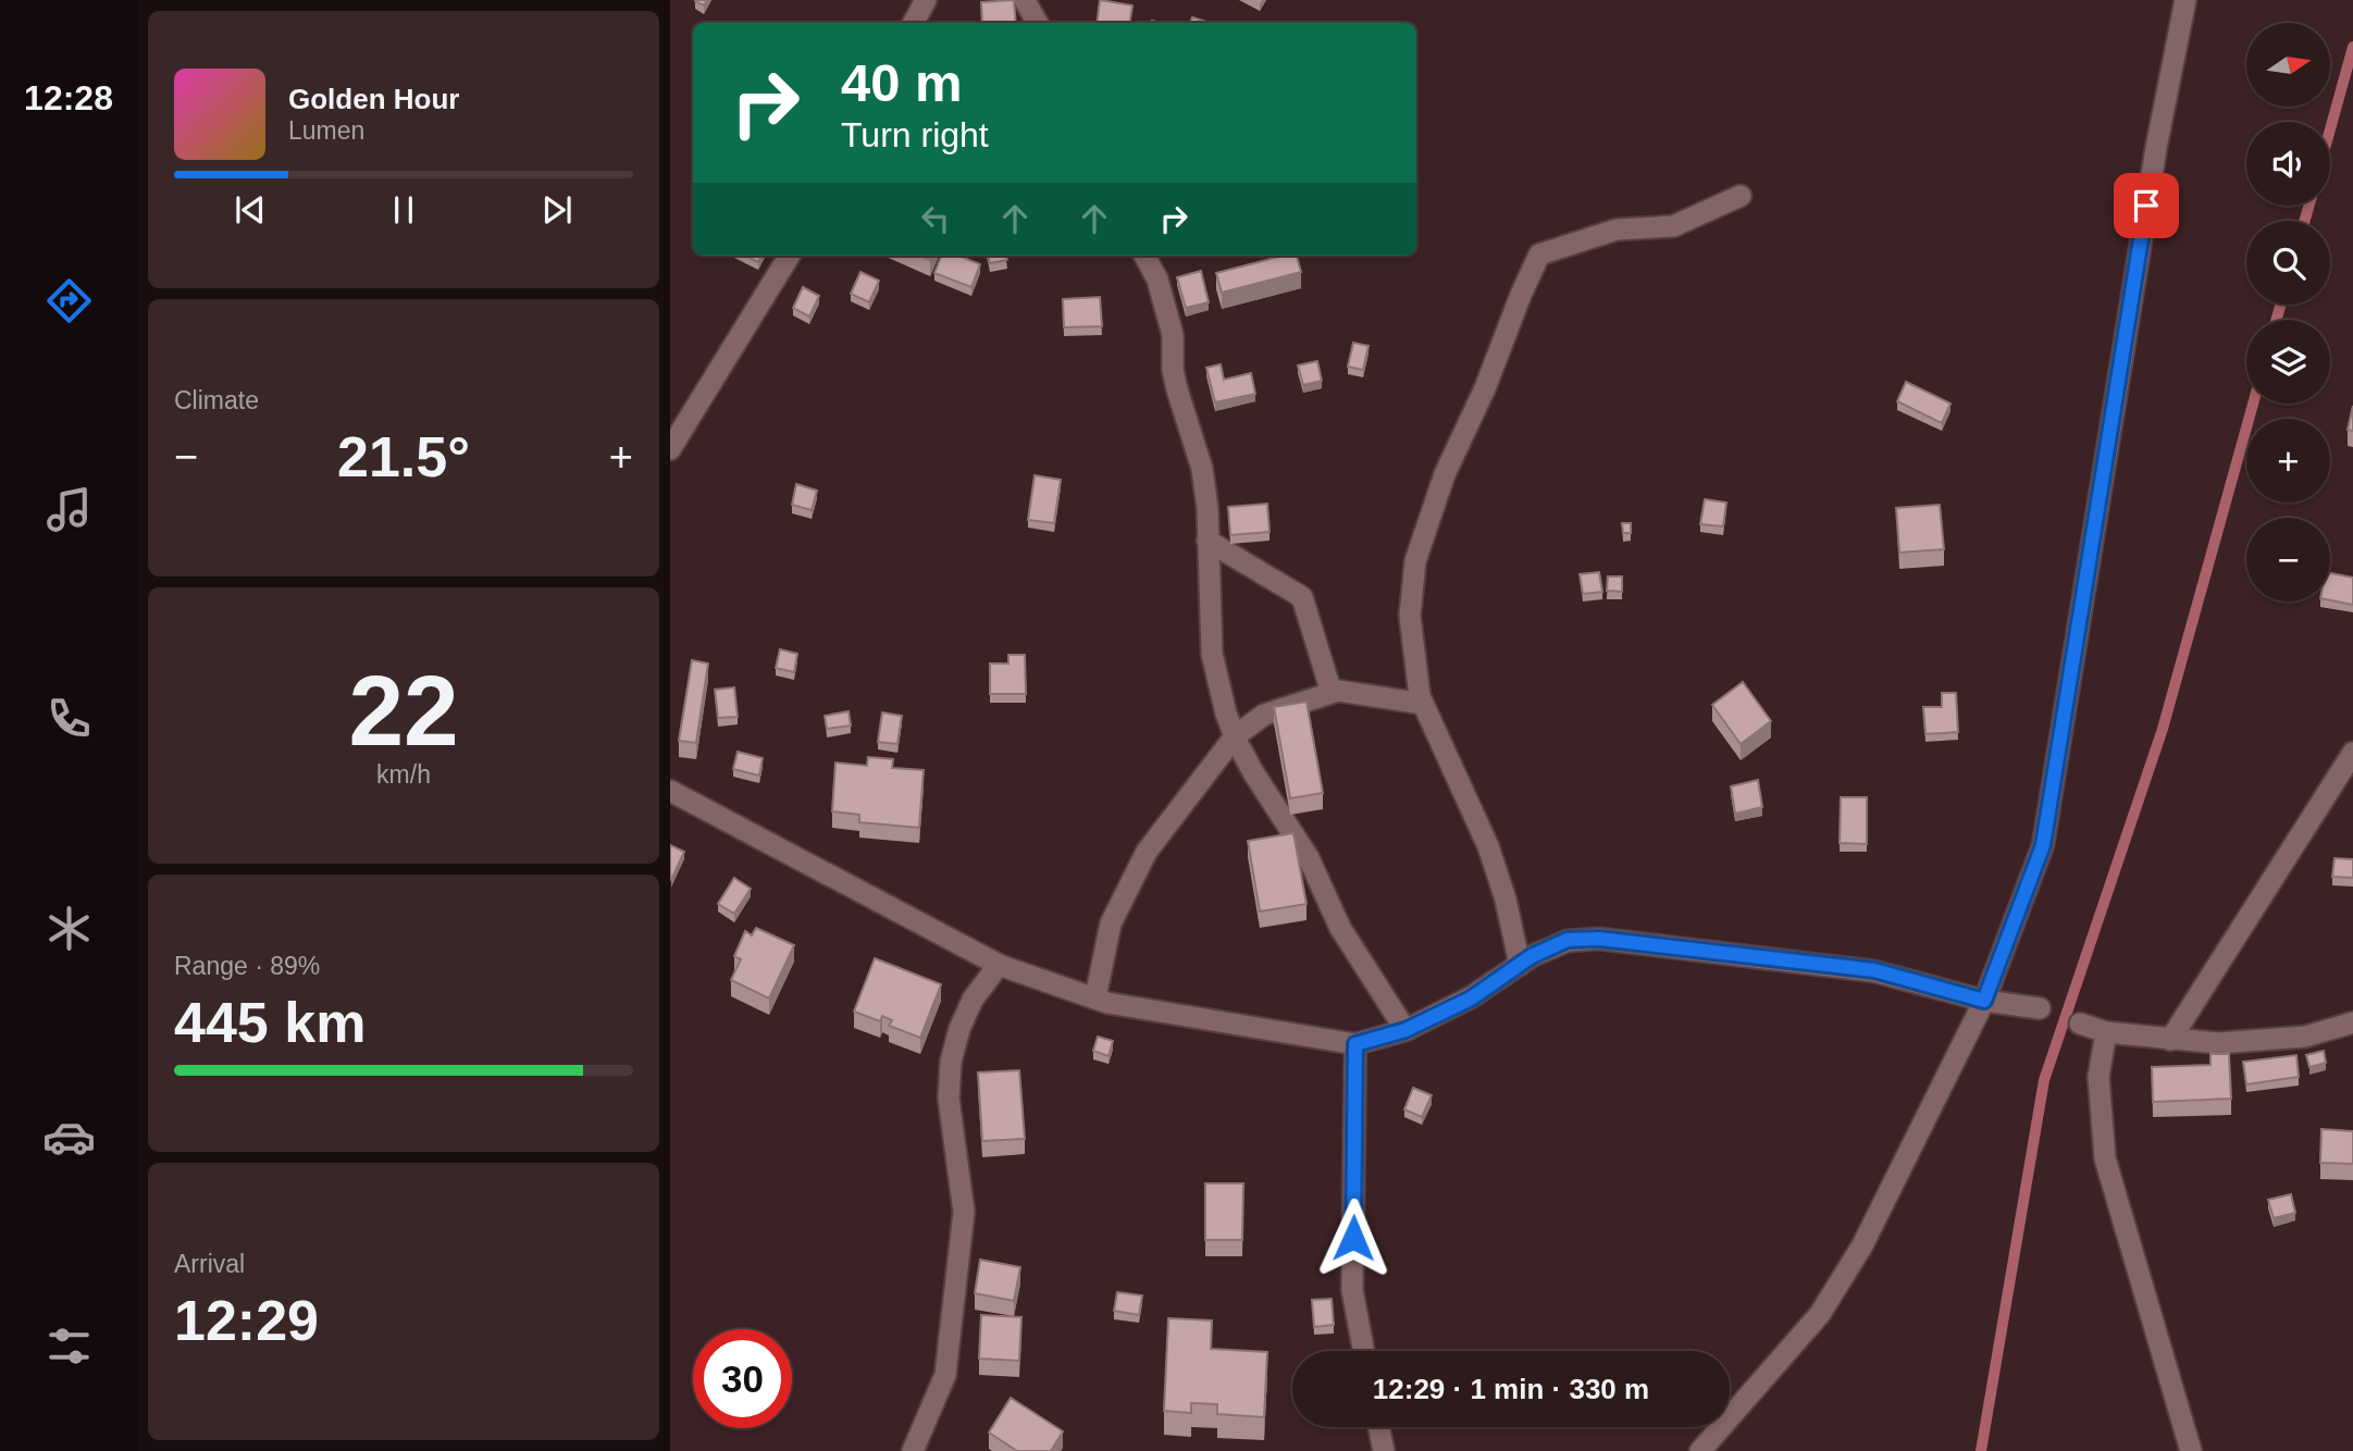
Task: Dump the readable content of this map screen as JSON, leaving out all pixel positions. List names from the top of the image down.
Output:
{
  "north": "right",
  "page": {
    "tabs": "12:28",
    "map_buttons": ["+", "−"],
    "turn": ["40 m", "Turn right"],
    "song": ["Golden Hour", "Lumen"],
    "tile": [
      "Climate",
      ["22", "km/h"],
      ["Range · 89%", "445 km"],
      ["Arrival", "12:29"]
    ],
    "heat": ["−", "21.5°", "+"],
    "limit": "30",
    "trip": "12:29 · 1 min · 330 m"
  }
}
